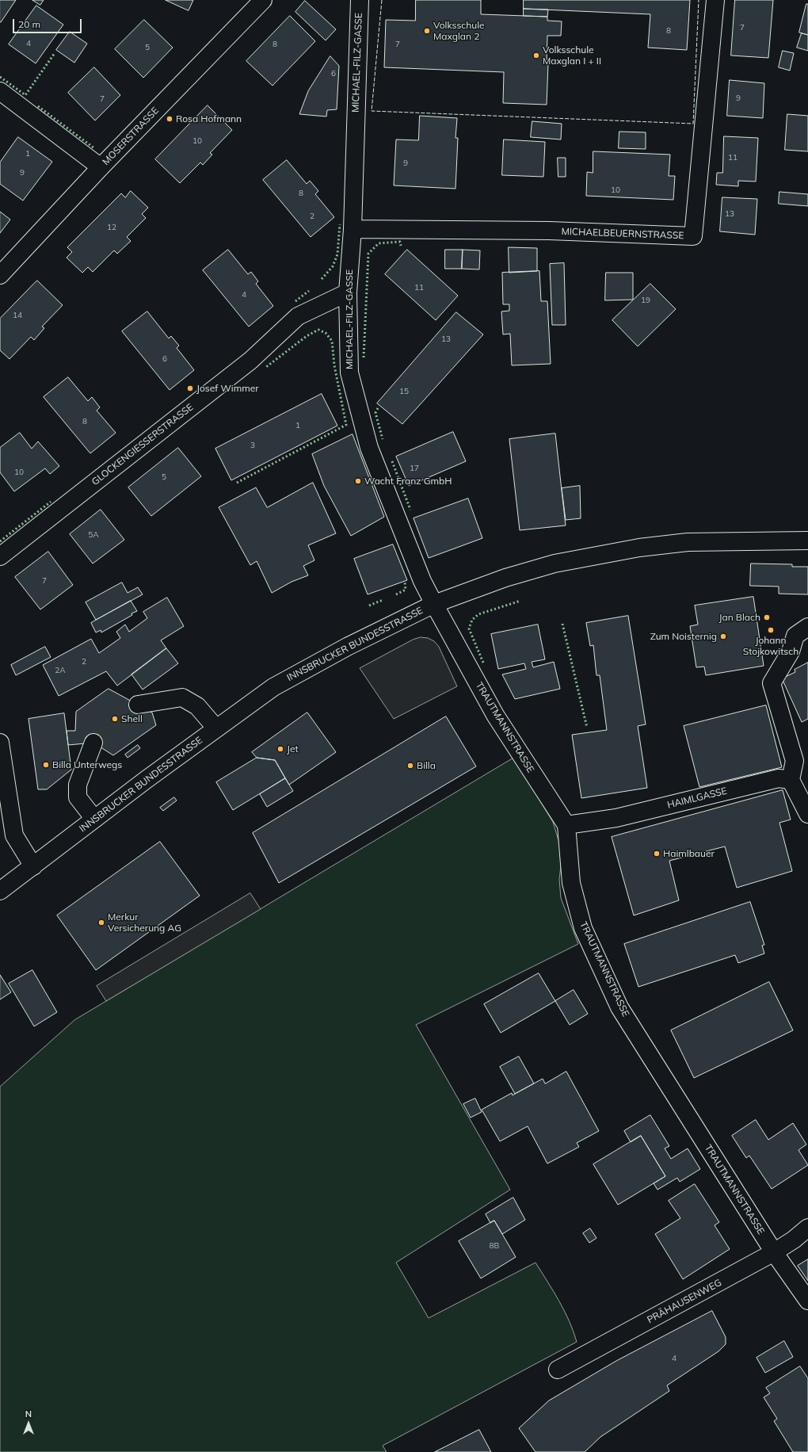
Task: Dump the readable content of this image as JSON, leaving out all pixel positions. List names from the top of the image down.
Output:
{
  "streets": {
    "street": [
      "MICHAEL-FILZ-GASSE",
      "MOSERSTRASSE",
      "MICHAELBEUERNSTRASSE",
      "GLOCKENGIESSERSTRASSE",
      "INNSBRUCKER BUNDESSTRASSE",
      "TRAUTMANNSTRASSE",
      "HAIMLGASSE",
      "PRÄHAUSENWEG"
    ]
  },
  "crossings": [
    ["MICHAEL-FILZ-GASSE", "MICHAELBEUERNSTRASSE"],
    ["MICHAEL-FILZ-GASSE", "GLOCKENGIESSERSTRASSE"],
    ["MICHAEL-FILZ-GASSE", "INNSBRUCKER BUNDESSTRASSE"],
    ["MICHAEL-FILZ-GASSE", "TRAUTMANNSTRASSE"],
    ["INNSBRUCKER BUNDESSTRASSE", "TRAUTMANNSTRASSE"],
    ["TRAUTMANNSTRASSE", "HAIMLGASSE"],
    ["TRAUTMANNSTRASSE", "PRÄHAUSENWEG"]
  ],
  "places": [
    "Volksschule Maxglan 2",
    "Volksschule Maxglan I + II",
    "Rosa Hofmann",
    "Josef Wimmer",
    "Wacht Franz GmbH",
    "Jan Blach",
    "Johann Stojkowitsch",
    "Zum Noisternig",
    "Shell",
    "Jet",
    "Billa Unterwegs",
    "Billa",
    "Haimlbauer",
    "Merkur Versicherung AG"
  ],
  "house_numbers": [
    "7",
    "8",
    "4",
    "8",
    "7",
    "5",
    "6",
    "9",
    "7",
    "10",
    "1",
    "11",
    "9",
    "9",
    "10",
    "8",
    "13",
    "2",
    "12",
    "11",
    "4",
    "19",
    "14",
    "13",
    "6",
    "15",
    "8",
    "1",
    "3",
    "17",
    "10",
    "5",
    "5A",
    "7",
    "2",
    "2A",
    "8B",
    "4"
  ],
  "scale_bar": "20 m",
  "north": "top"
}
